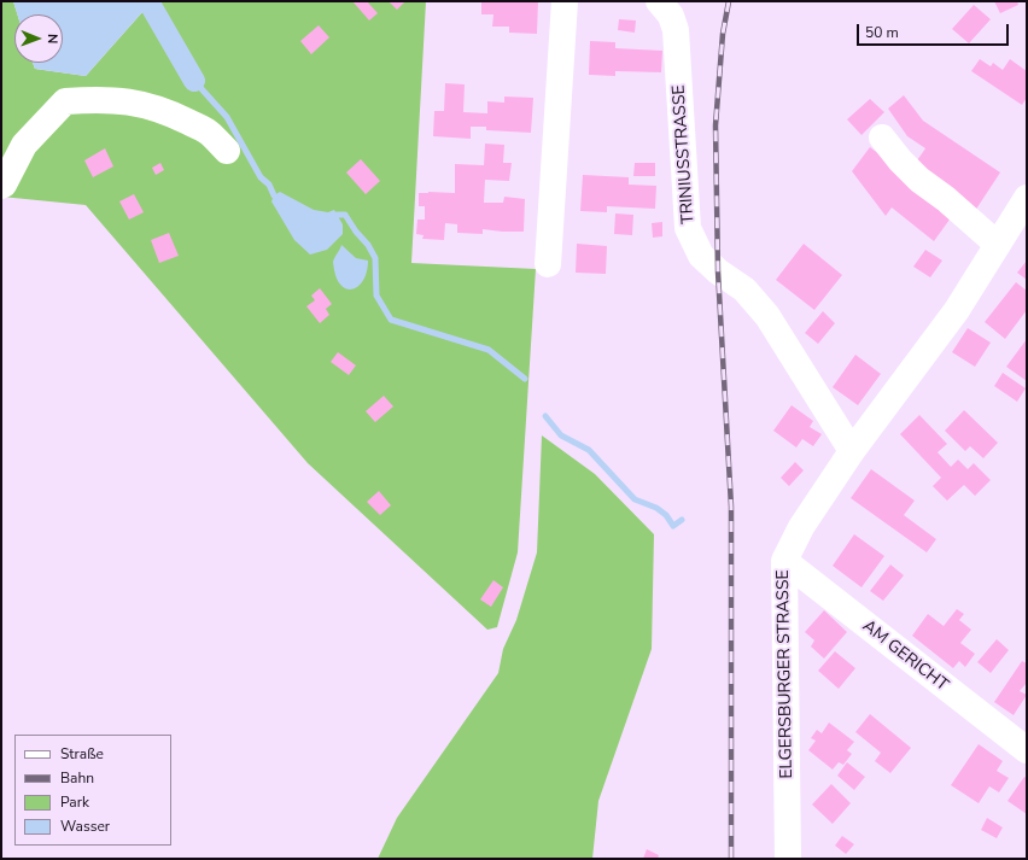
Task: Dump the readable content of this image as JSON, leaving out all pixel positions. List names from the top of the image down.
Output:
{
  "streets": {
    "street": ["TRINIUSSTRASSE", "AM GERICHT", "ELGERSBURGER STRASSE"]
  },
  "crossings": [
    ["TRINIUSSTRASSE", "ELGERSBURGER STRASSE"],
    ["AM GERICHT", "ELGERSBURGER STRASSE"]
  ],
  "legend": [
    "Straße",
    "Bahn",
    "Park",
    "Wasser"
  ],
  "scale_bar": "50 m",
  "north": "right"
}
